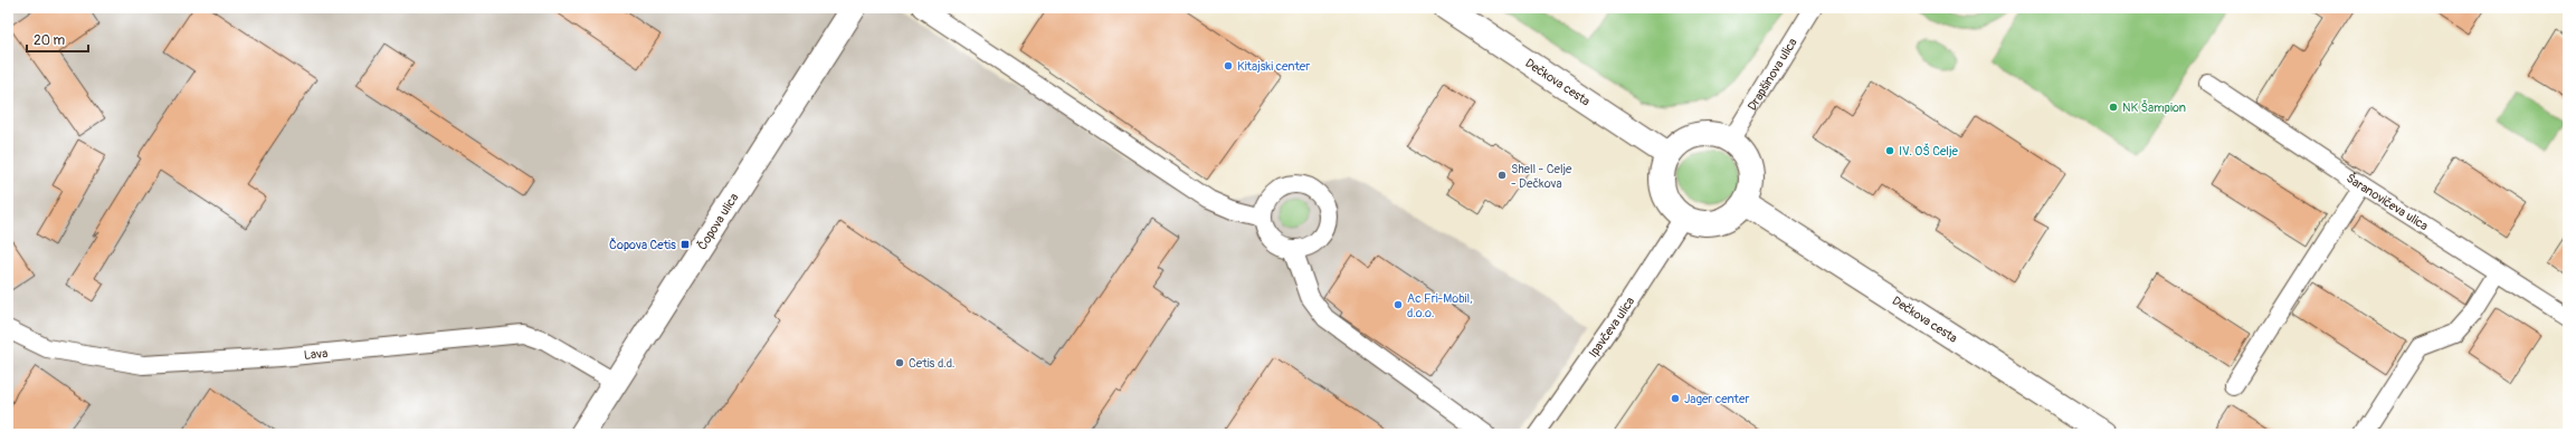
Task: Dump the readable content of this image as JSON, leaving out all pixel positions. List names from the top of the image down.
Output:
{
  "streets": {
    "street": [
      "Drapšinova ulica",
      "Dečkova cesta",
      "Šaranovičeva ulica",
      "Čopova ulica",
      "Ipavčeva ulica",
      "Lava"
    ]
  },
  "crossings": [
    ["Drapšinova ulica", "Dečkova cesta"],
    ["Drapšinova ulica", "Ipavčeva ulica"],
    ["Dečkova cesta", "Ipavčeva ulica"],
    ["Čopova ulica", "Lava"]
  ],
  "places": {
    "other": [
      "Kitajski center",
      "NK Šampion",
      "IV. OŠ Celje",
      "Shell - Celje - Dečkova",
      "Ac Fri-Mobil, d.o.o.",
      "Cetis d.d.",
      "Jager center"
    ],
    "transit": ["Čopova Cetis"]
  },
  "scale_bar": "20 m"
}
